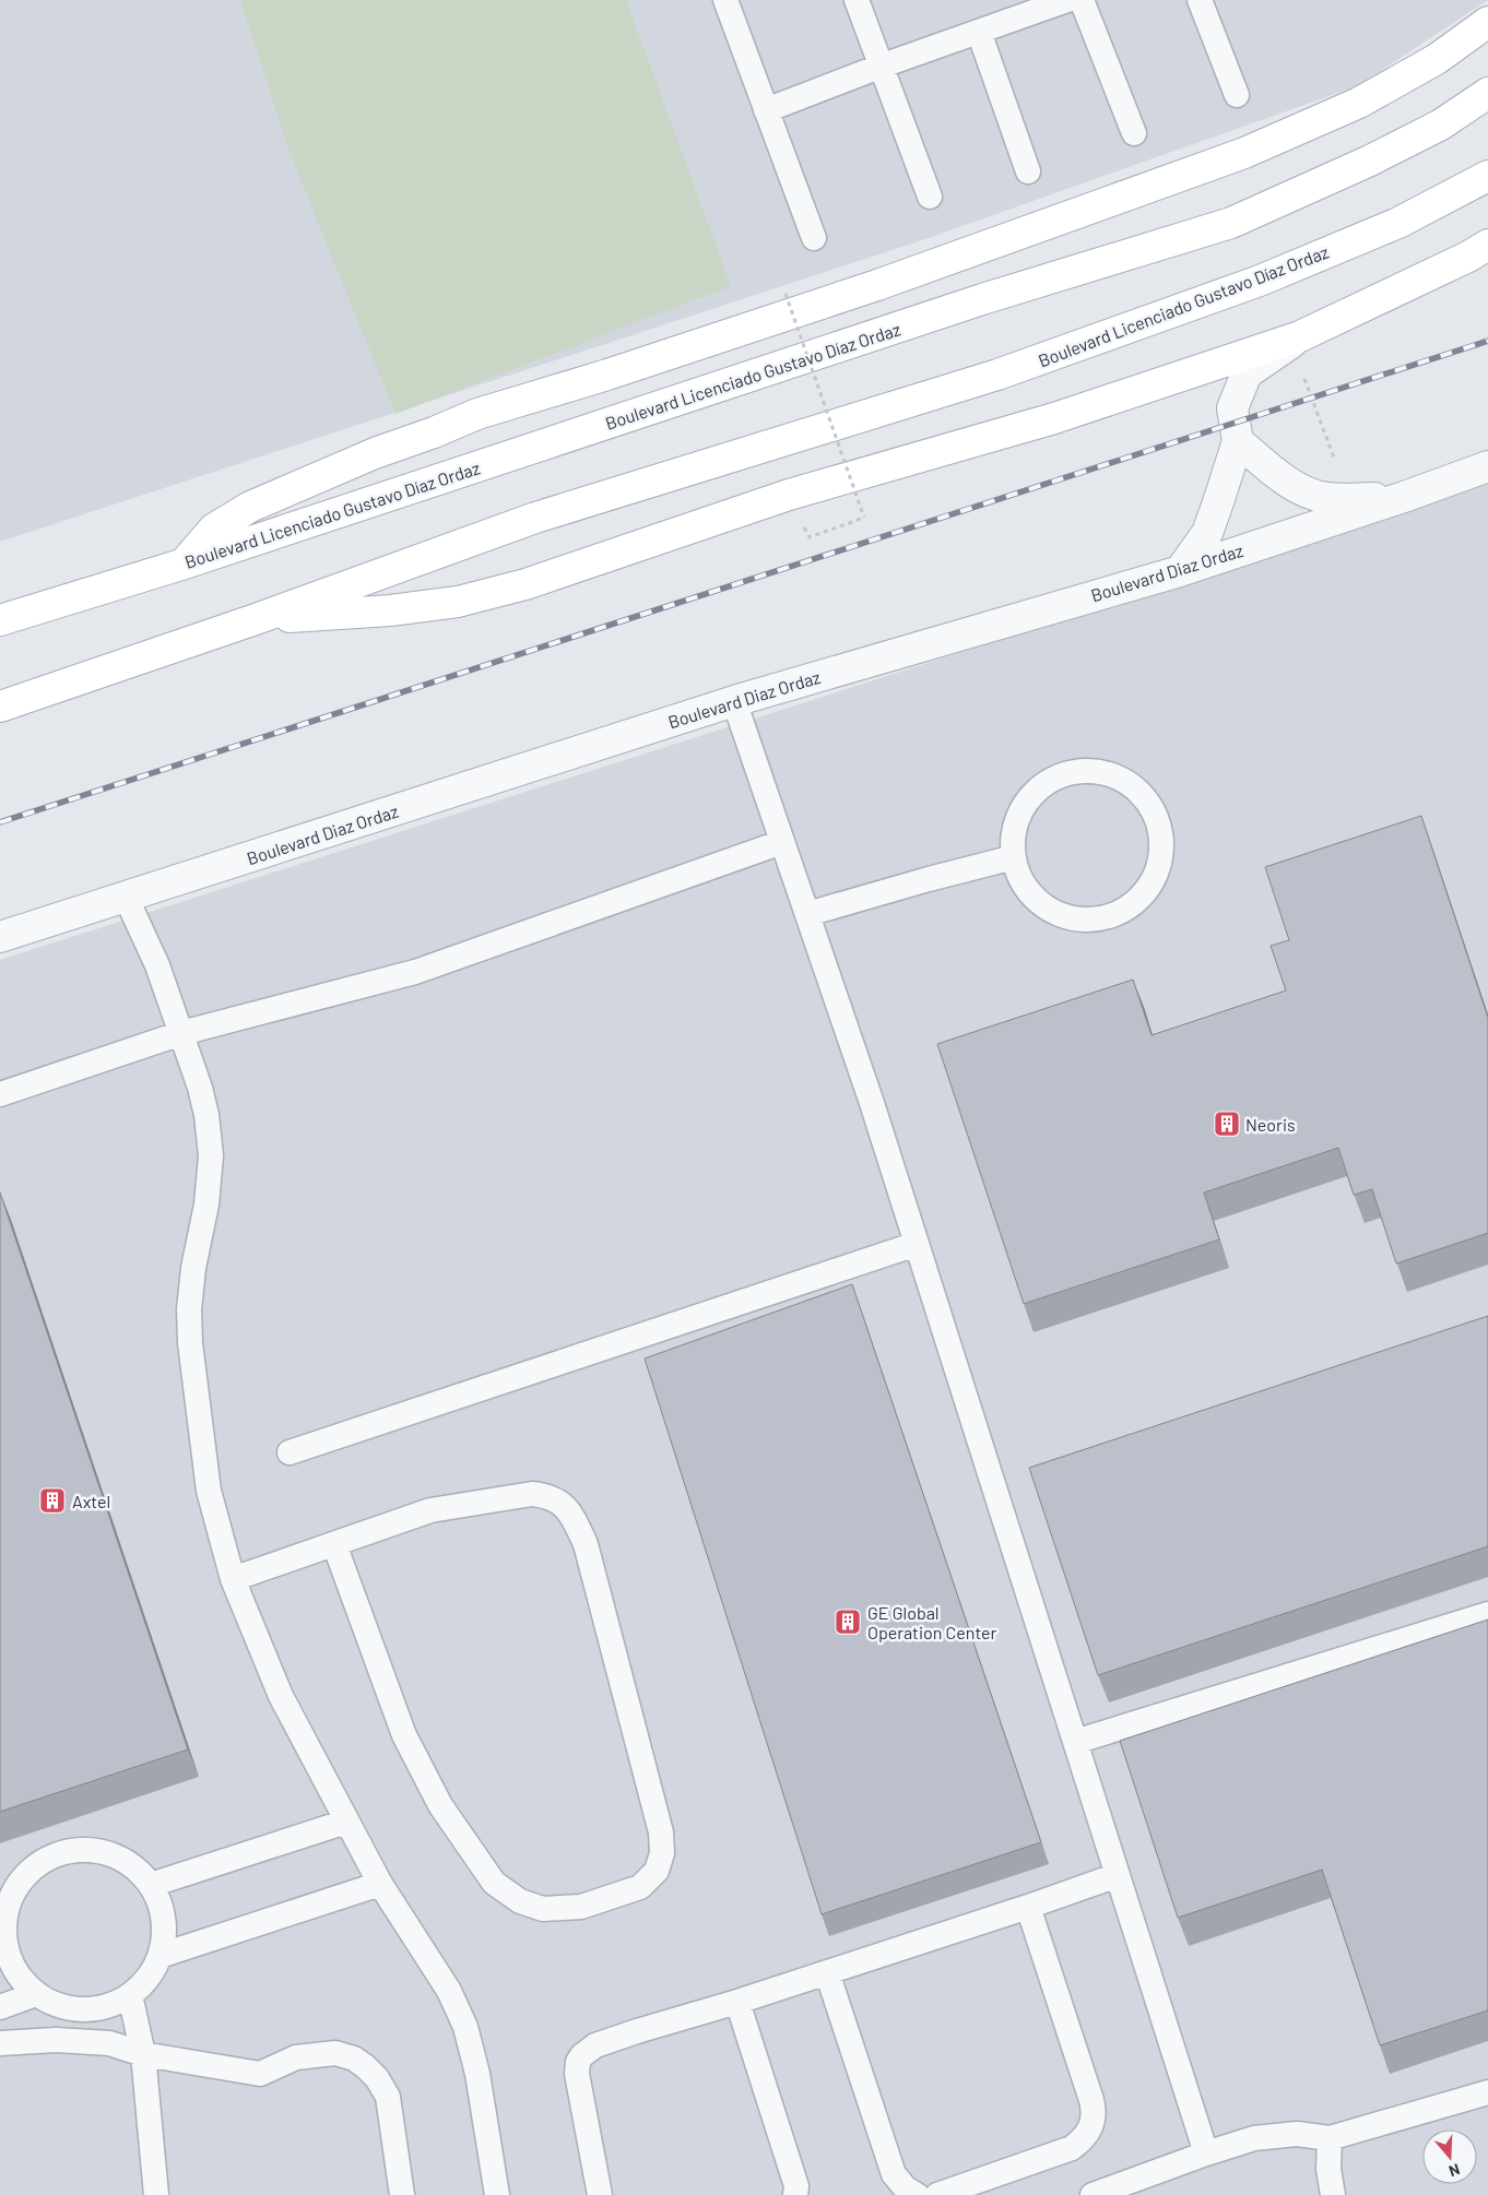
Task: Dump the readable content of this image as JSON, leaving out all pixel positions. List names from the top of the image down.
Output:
{
  "streets": {
    "main road": ["Boulevard Licenciado Gustavo Díaz Ordaz"],
    "street": ["Boulevard Diaz Ordaz"]
  },
  "places": {
    "building": ["Neoris", "Axtel", "GE Global Operation Center"]
  },
  "north": "bottom"
}
